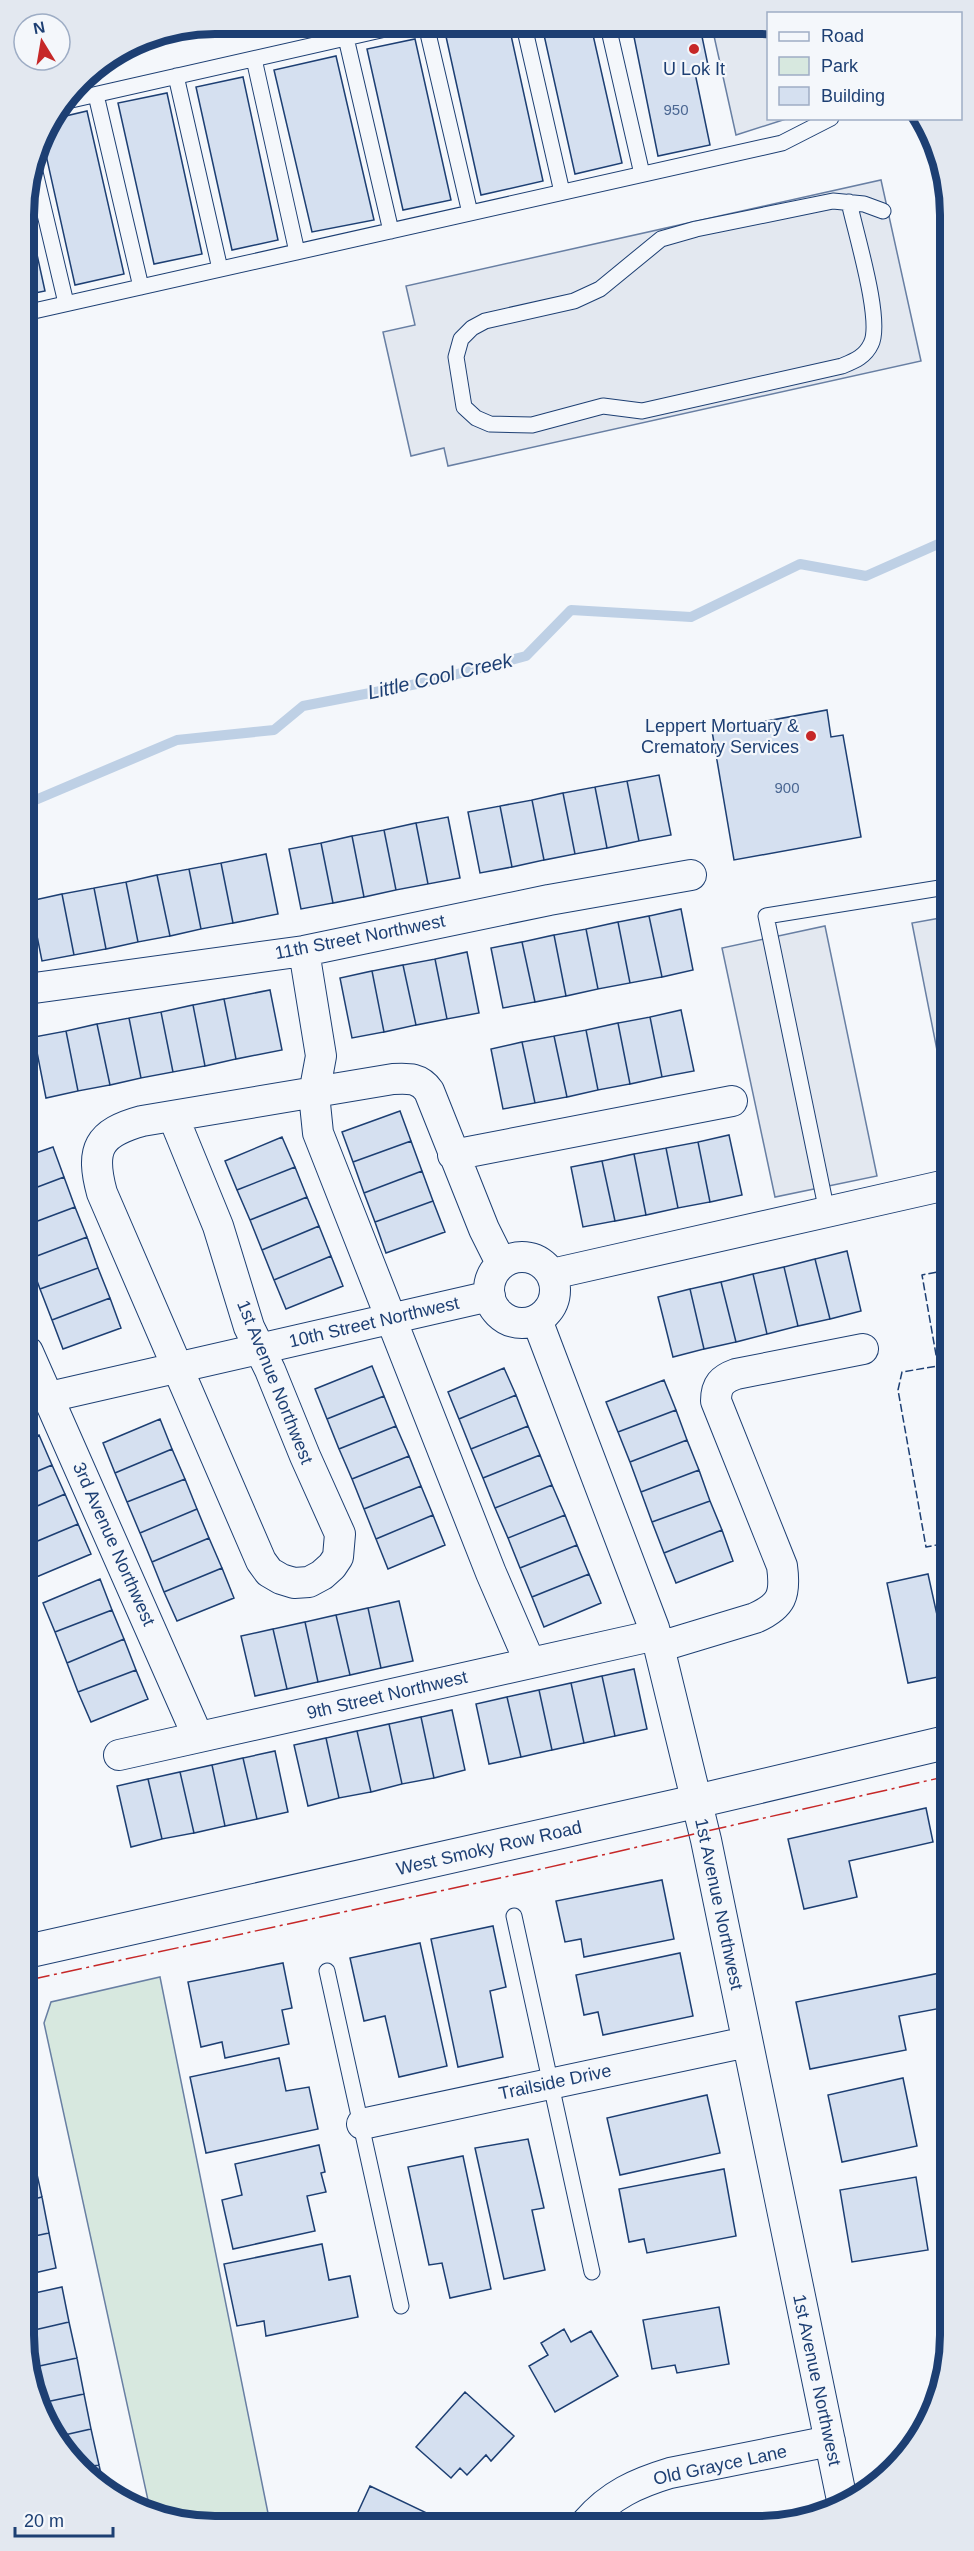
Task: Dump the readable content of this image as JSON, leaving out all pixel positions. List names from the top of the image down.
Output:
{
  "streets": {
    "street": [
      "11th Street Northwest",
      "10th Street Northwest",
      "1st Avenue Northwest",
      "3rd Avenue Northwest",
      "9th Street Northwest",
      "West Smoky Row Road",
      "Trailside Drive",
      "Old Grayce Lane"
    ]
  },
  "crossings": [
    ["10th Street Northwest", "1st Avenue Northwest"],
    ["10th Street Northwest", "3rd Avenue Northwest"],
    ["1st Avenue Northwest", "9th Street Northwest"],
    ["1st Avenue Northwest", "West Smoky Row Road"],
    ["1st Avenue Northwest", "Trailside Drive"],
    ["1st Avenue Northwest", "Old Grayce Lane"],
    ["3rd Avenue Northwest", "9th Street Northwest"]
  ],
  "water": ["Little Cool Creek"],
  "places": ["U Lok It", "Leppert Mortuary & Crematory Services"],
  "house_numbers": ["950", "900"],
  "legend": ["Road", "Park", "Building"],
  "scale_bar": "20 m",
  "north": "top"
}
